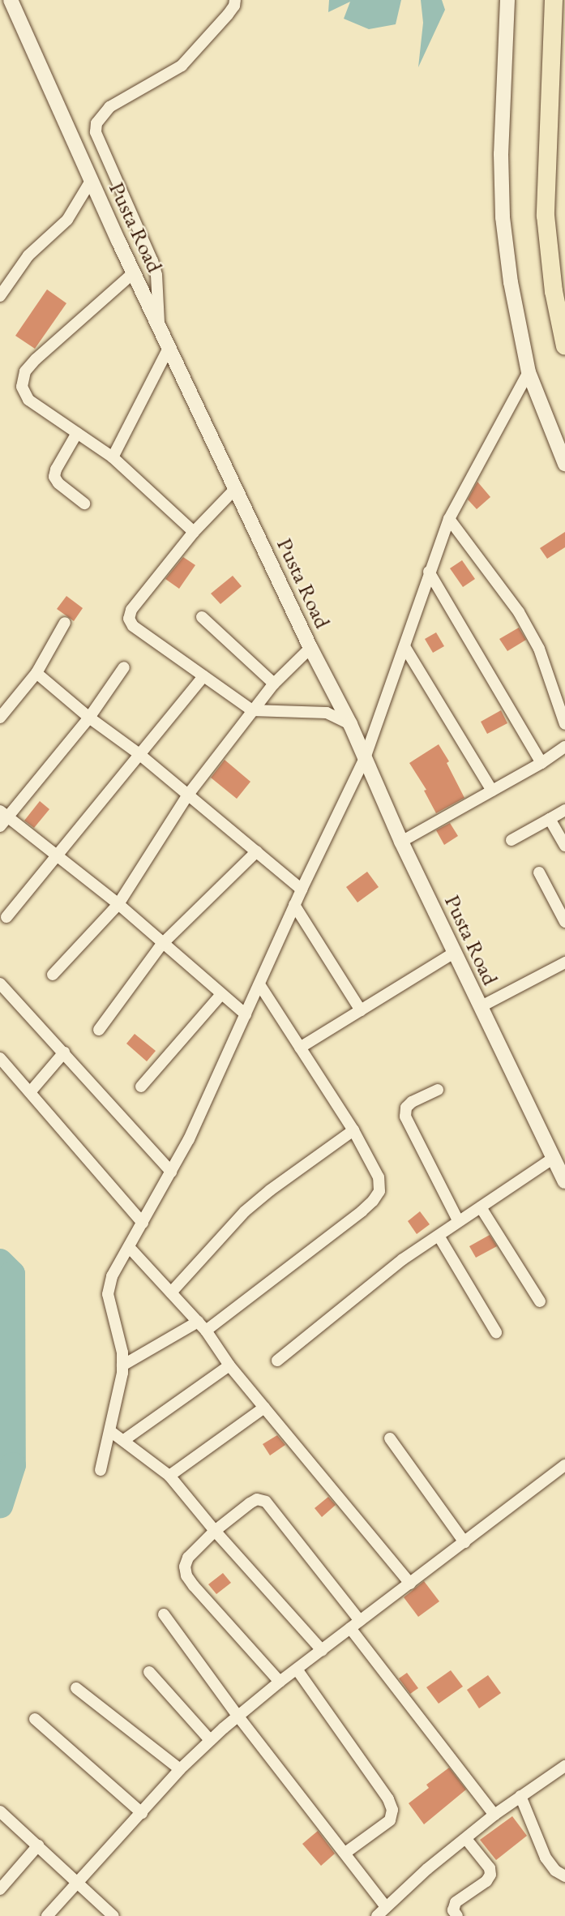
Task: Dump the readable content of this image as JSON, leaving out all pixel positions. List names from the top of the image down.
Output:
{
  "streets": {
    "street": ["Pusta Road"]
  }
}
